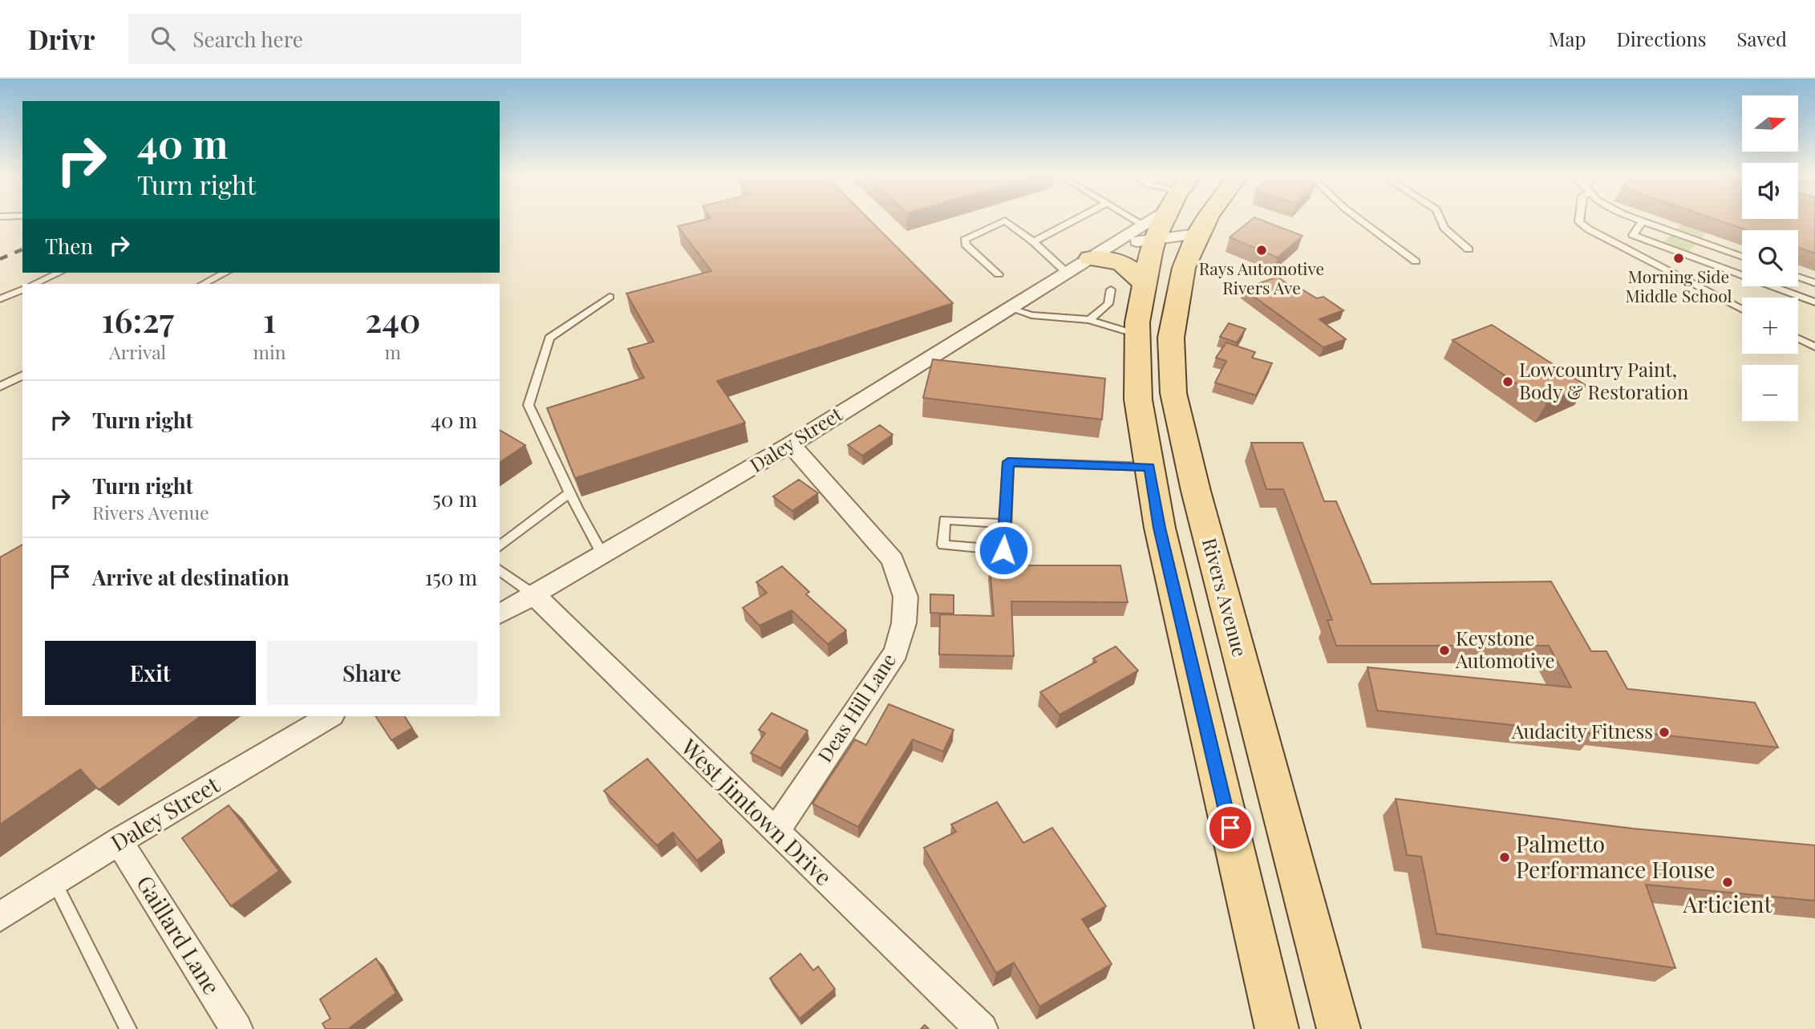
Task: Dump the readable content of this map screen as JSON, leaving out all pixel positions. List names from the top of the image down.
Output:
{
  "streets": {
    "main road": ["Rivers Avenue"],
    "street": [
      "Daley Street",
      "Deas Hill Lane",
      "West Jimtown Drive",
      "Gaillard Lane"
    ]
  },
  "crossings": [
    ["Daley Street", "Rivers Avenue"],
    ["Daley Street", "Deas Hill Lane"],
    ["Daley Street", "West Jimtown Drive"],
    ["Daley Street", "Gaillard Lane"],
    ["Deas Hill Lane", "West Jimtown Drive"]
  ],
  "places": [
    "Rays Automotive Rivers Ave",
    "Morning Side Middle School",
    "Lowcountry Paint, Body & Restoration",
    "Keystone Automotive",
    "Audacity Fitness",
    "Palmetto Performance House",
    "Articient"
  ],
  "north": "right",
  "page": {
    "header": "Drivr",
    "search": "Search here",
    "nav": ["Map", "Directions", "Saved"],
    "map_buttons": ["+", "−"],
    "turn": ["40 m", "Turn right"],
    "then": "Then",
    "eta": [
      "16:27",
      "Arrival",
      "1",
      "min",
      "240",
      "m"
    ],
    "list": [
      {
        "name": "Turn right",
        "value": "40 m"
      },
      {
        "name": "Turn right",
        "note": "Rivers Avenue",
        "value": "50 m"
      },
      {
        "name": "Arrive at destination",
        "value": "150 m"
      }
    ],
    "buttons": ["Exit", "Share"]
  }
}
